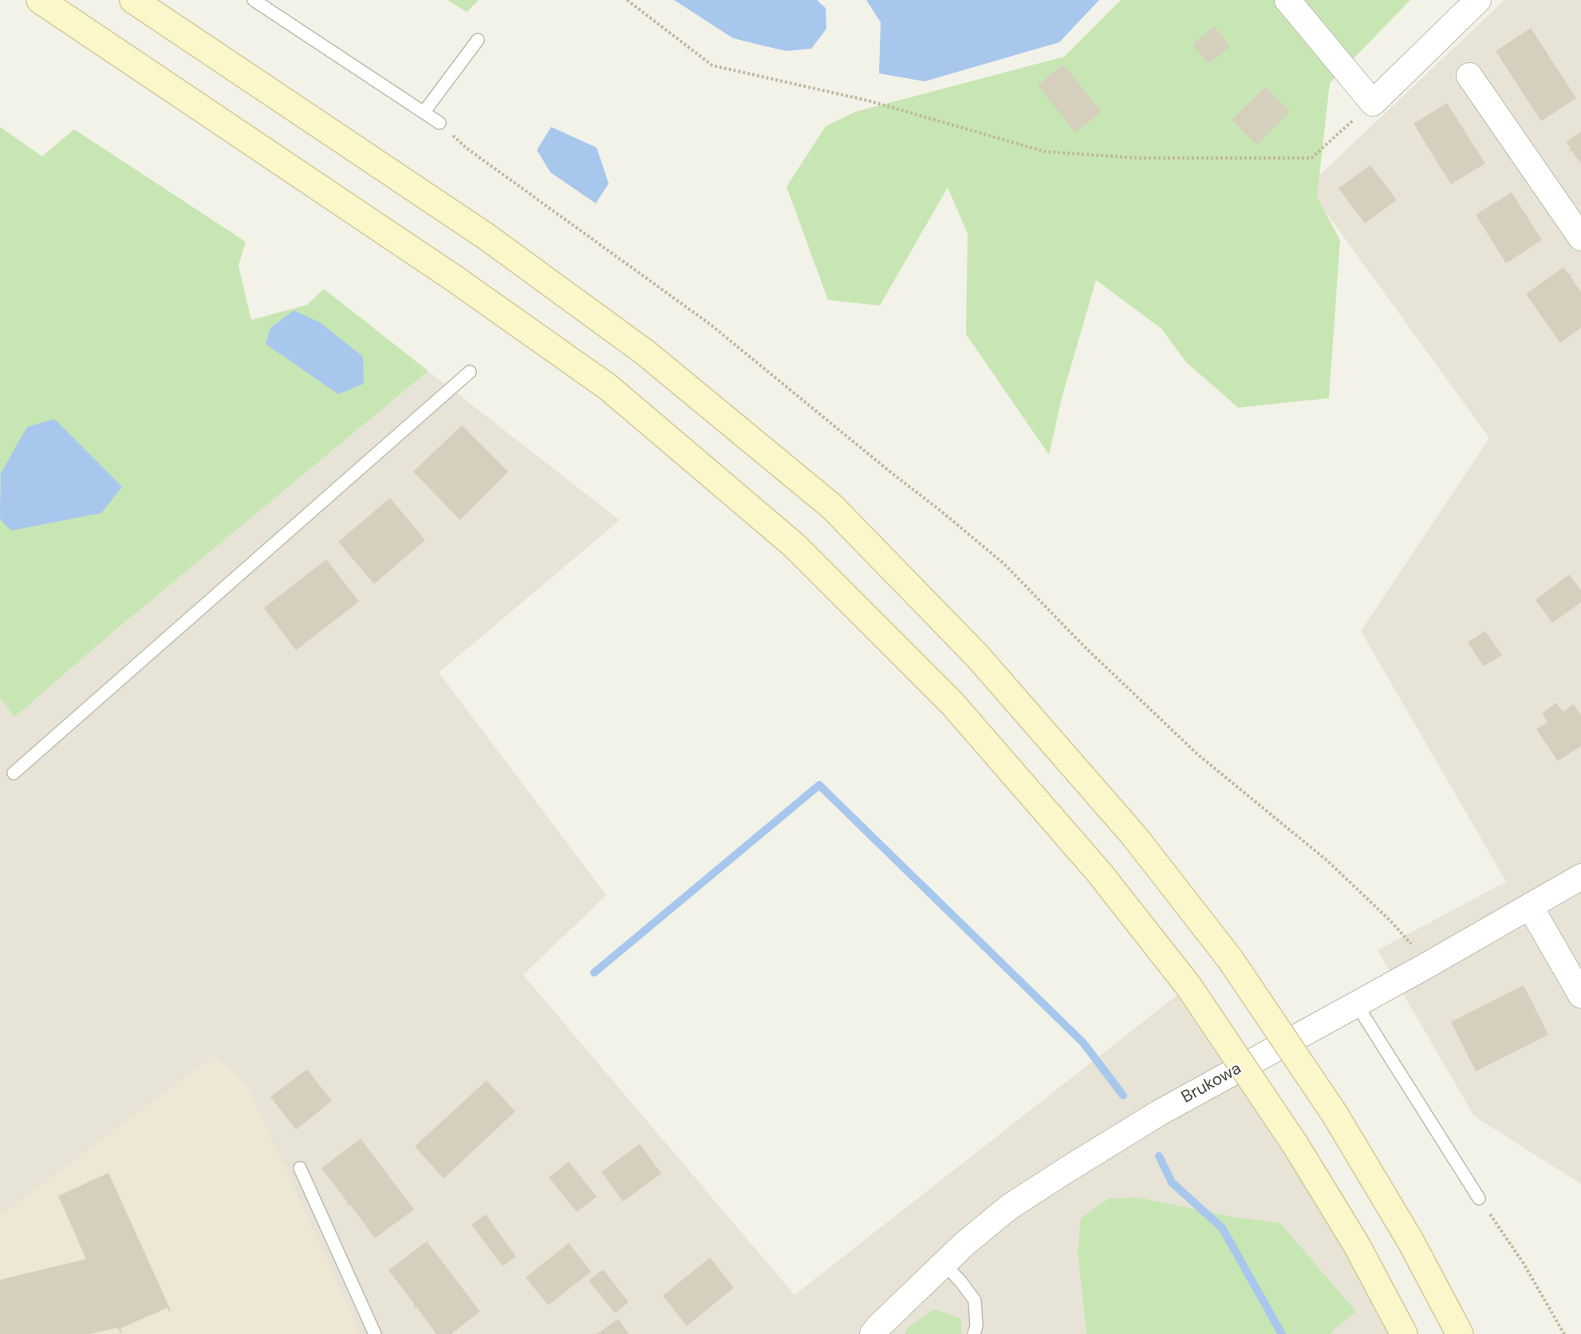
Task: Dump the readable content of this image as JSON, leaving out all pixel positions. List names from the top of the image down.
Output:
{
  "streets": {
    "street": ["Brukowa"]
  }
}
